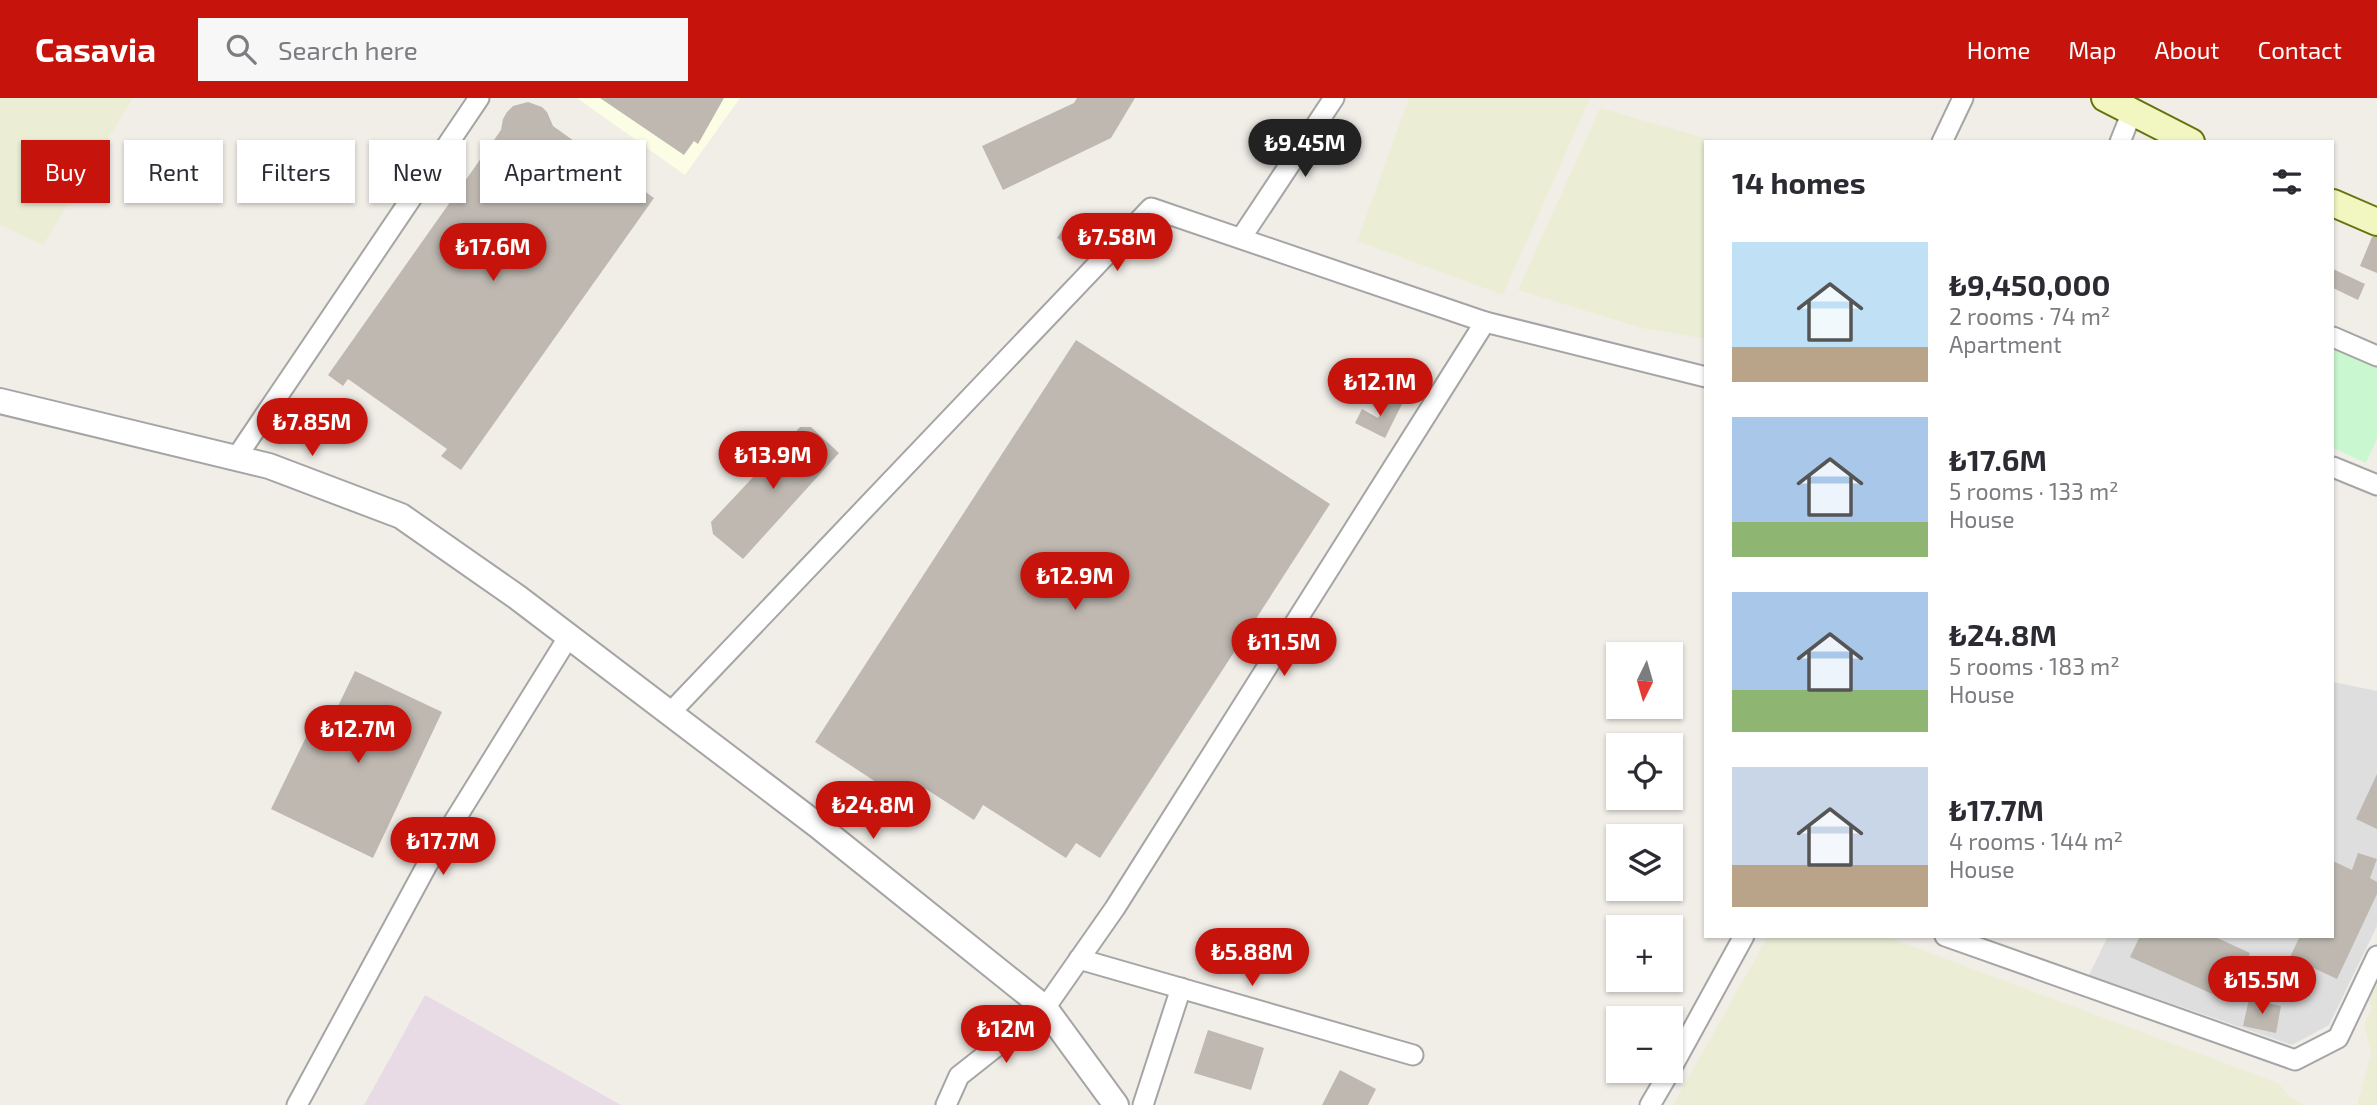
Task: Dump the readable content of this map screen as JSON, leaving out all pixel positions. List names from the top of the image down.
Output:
{
  "north": "bottom",
  "page": {
    "header": "Casavia",
    "search": "Search here",
    "nav": [
      "Home",
      "Map",
      "About",
      "Contact"
    ],
    "price": [
      "₺9.45M",
      "₺7.58M",
      "₺17.6M",
      "₺12.1M",
      "₺7.85M",
      "₺13.9M",
      "₺12.9M",
      "₺11.5M",
      "₺12.7M",
      "₺24.8M",
      "₺17.7M",
      "₺5.88M",
      "₺15.5M",
      "₺12M"
    ],
    "chip": [
      "Buy",
      "Rent",
      "Filters",
      "New",
      "Apartment"
    ],
    "heading": "14 homes",
    "list": [
      {
        "name": "₺9,450,000",
        "note": "2 rooms · 74 m² · Apartment"
      },
      {
        "name": "₺17.6M",
        "note": "5 rooms · 133 m² · House"
      },
      {
        "name": "₺24.8M",
        "note": "5 rooms · 183 m² · House"
      },
      {
        "name": "₺17.7M",
        "note": "4 rooms · 144 m² · House"
      }
    ],
    "map_buttons": ["+", "−"]
  }
}
